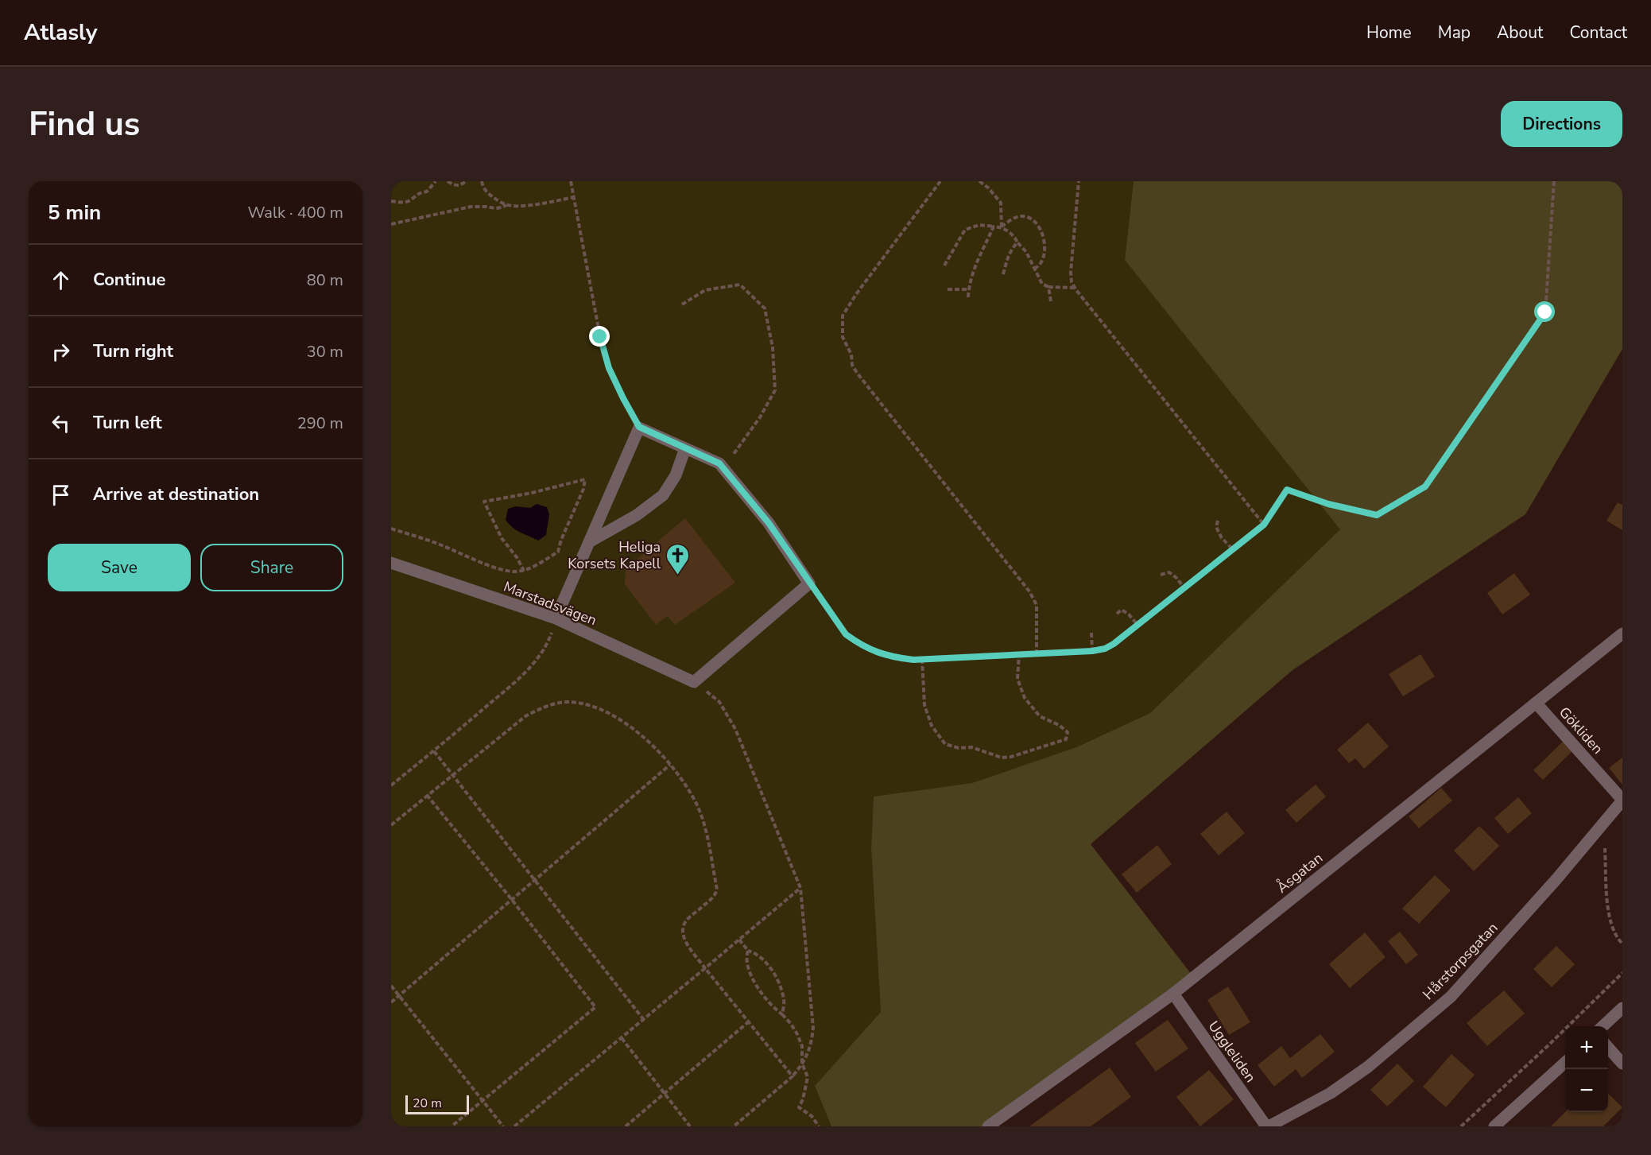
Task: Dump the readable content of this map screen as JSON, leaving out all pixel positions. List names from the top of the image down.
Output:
{
  "streets": {
    "street": [
      "Marstadsvägen",
      "Gökliden",
      "Åsgatan",
      "Hårstorpsgatan",
      "Uggleliden"
    ]
  },
  "crossings": [
    ["Gökliden", "Åsgatan"],
    ["Gökliden", "Hårstorpsgatan"],
    ["Åsgatan", "Uggleliden"],
    ["Hårstorpsgatan", "Uggleliden"]
  ],
  "places": {
    "church": ["Heliga Korsets Kapell"]
  },
  "scale_bar": "20 m",
  "page": {
    "header": "Atlasly",
    "nav": [
      "Home",
      "Map",
      "About",
      "Contact"
    ],
    "buttons": [
      "Directions",
      ["Save", "Share"]
    ],
    "title": "Find us",
    "heading": ["5 min", "Walk · 400 m"],
    "list": [
      ["Continue", "80 m"],
      ["Turn right", "30 m"],
      ["Turn left", "290 m"],
      "Arrive at destination"
    ],
    "map_buttons": ["+", "−"],
    "scale": "20 m"
  }
}
